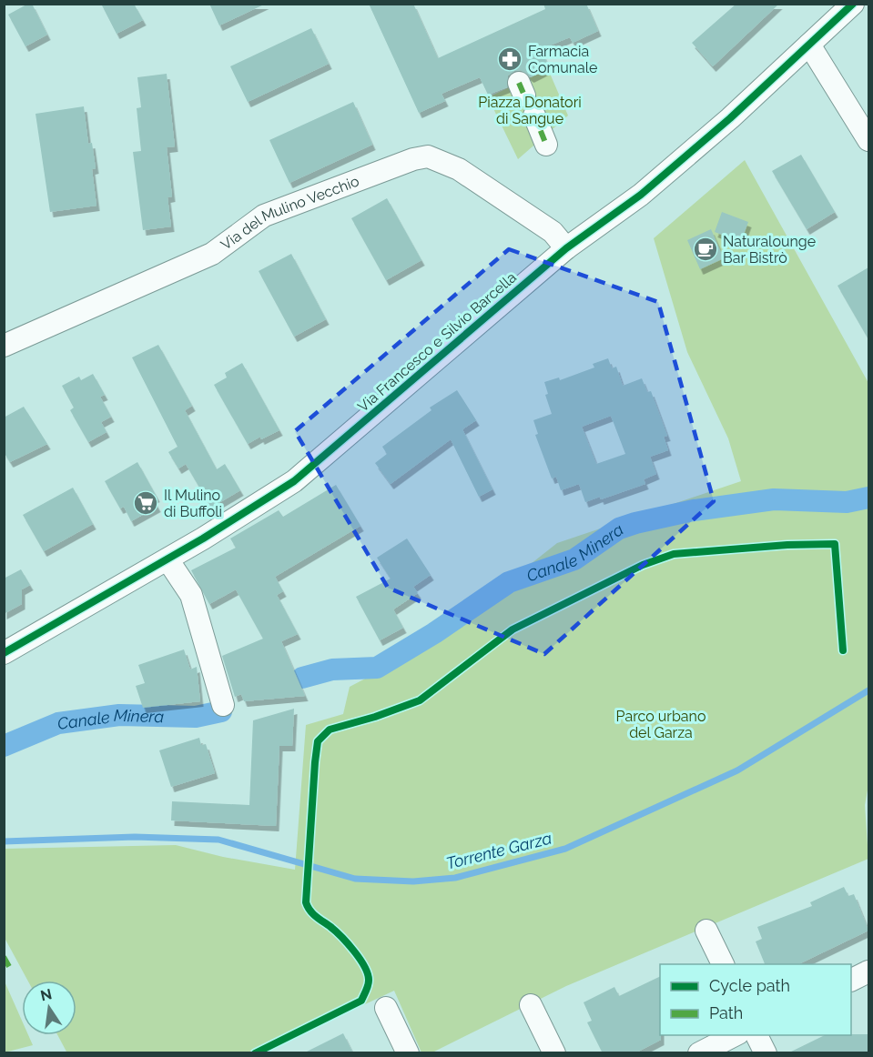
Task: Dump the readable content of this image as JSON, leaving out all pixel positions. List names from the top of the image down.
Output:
{
  "streets": {
    "street": ["Via del Mulino Vecchio", "Via Francesco e Silvio Barcella"]
  },
  "crossings": [
    ["Via del Mulino Vecchio", "Via Francesco e Silvio Barcella"]
  ],
  "water": ["Canale Minera", "Torrente Garza"],
  "parks": ["Piazza Donatori di Sangue", "Parco urbano del Garza"],
  "places": {
    "pharmacy": ["Farmacia Comunale"],
    "cafe": ["Naturalounge Bar Bistrò"],
    "supermarket": ["Il Mulino di Buffoli"]
  },
  "legend": ["Cycle path", "Path"],
  "north": "top"
}
